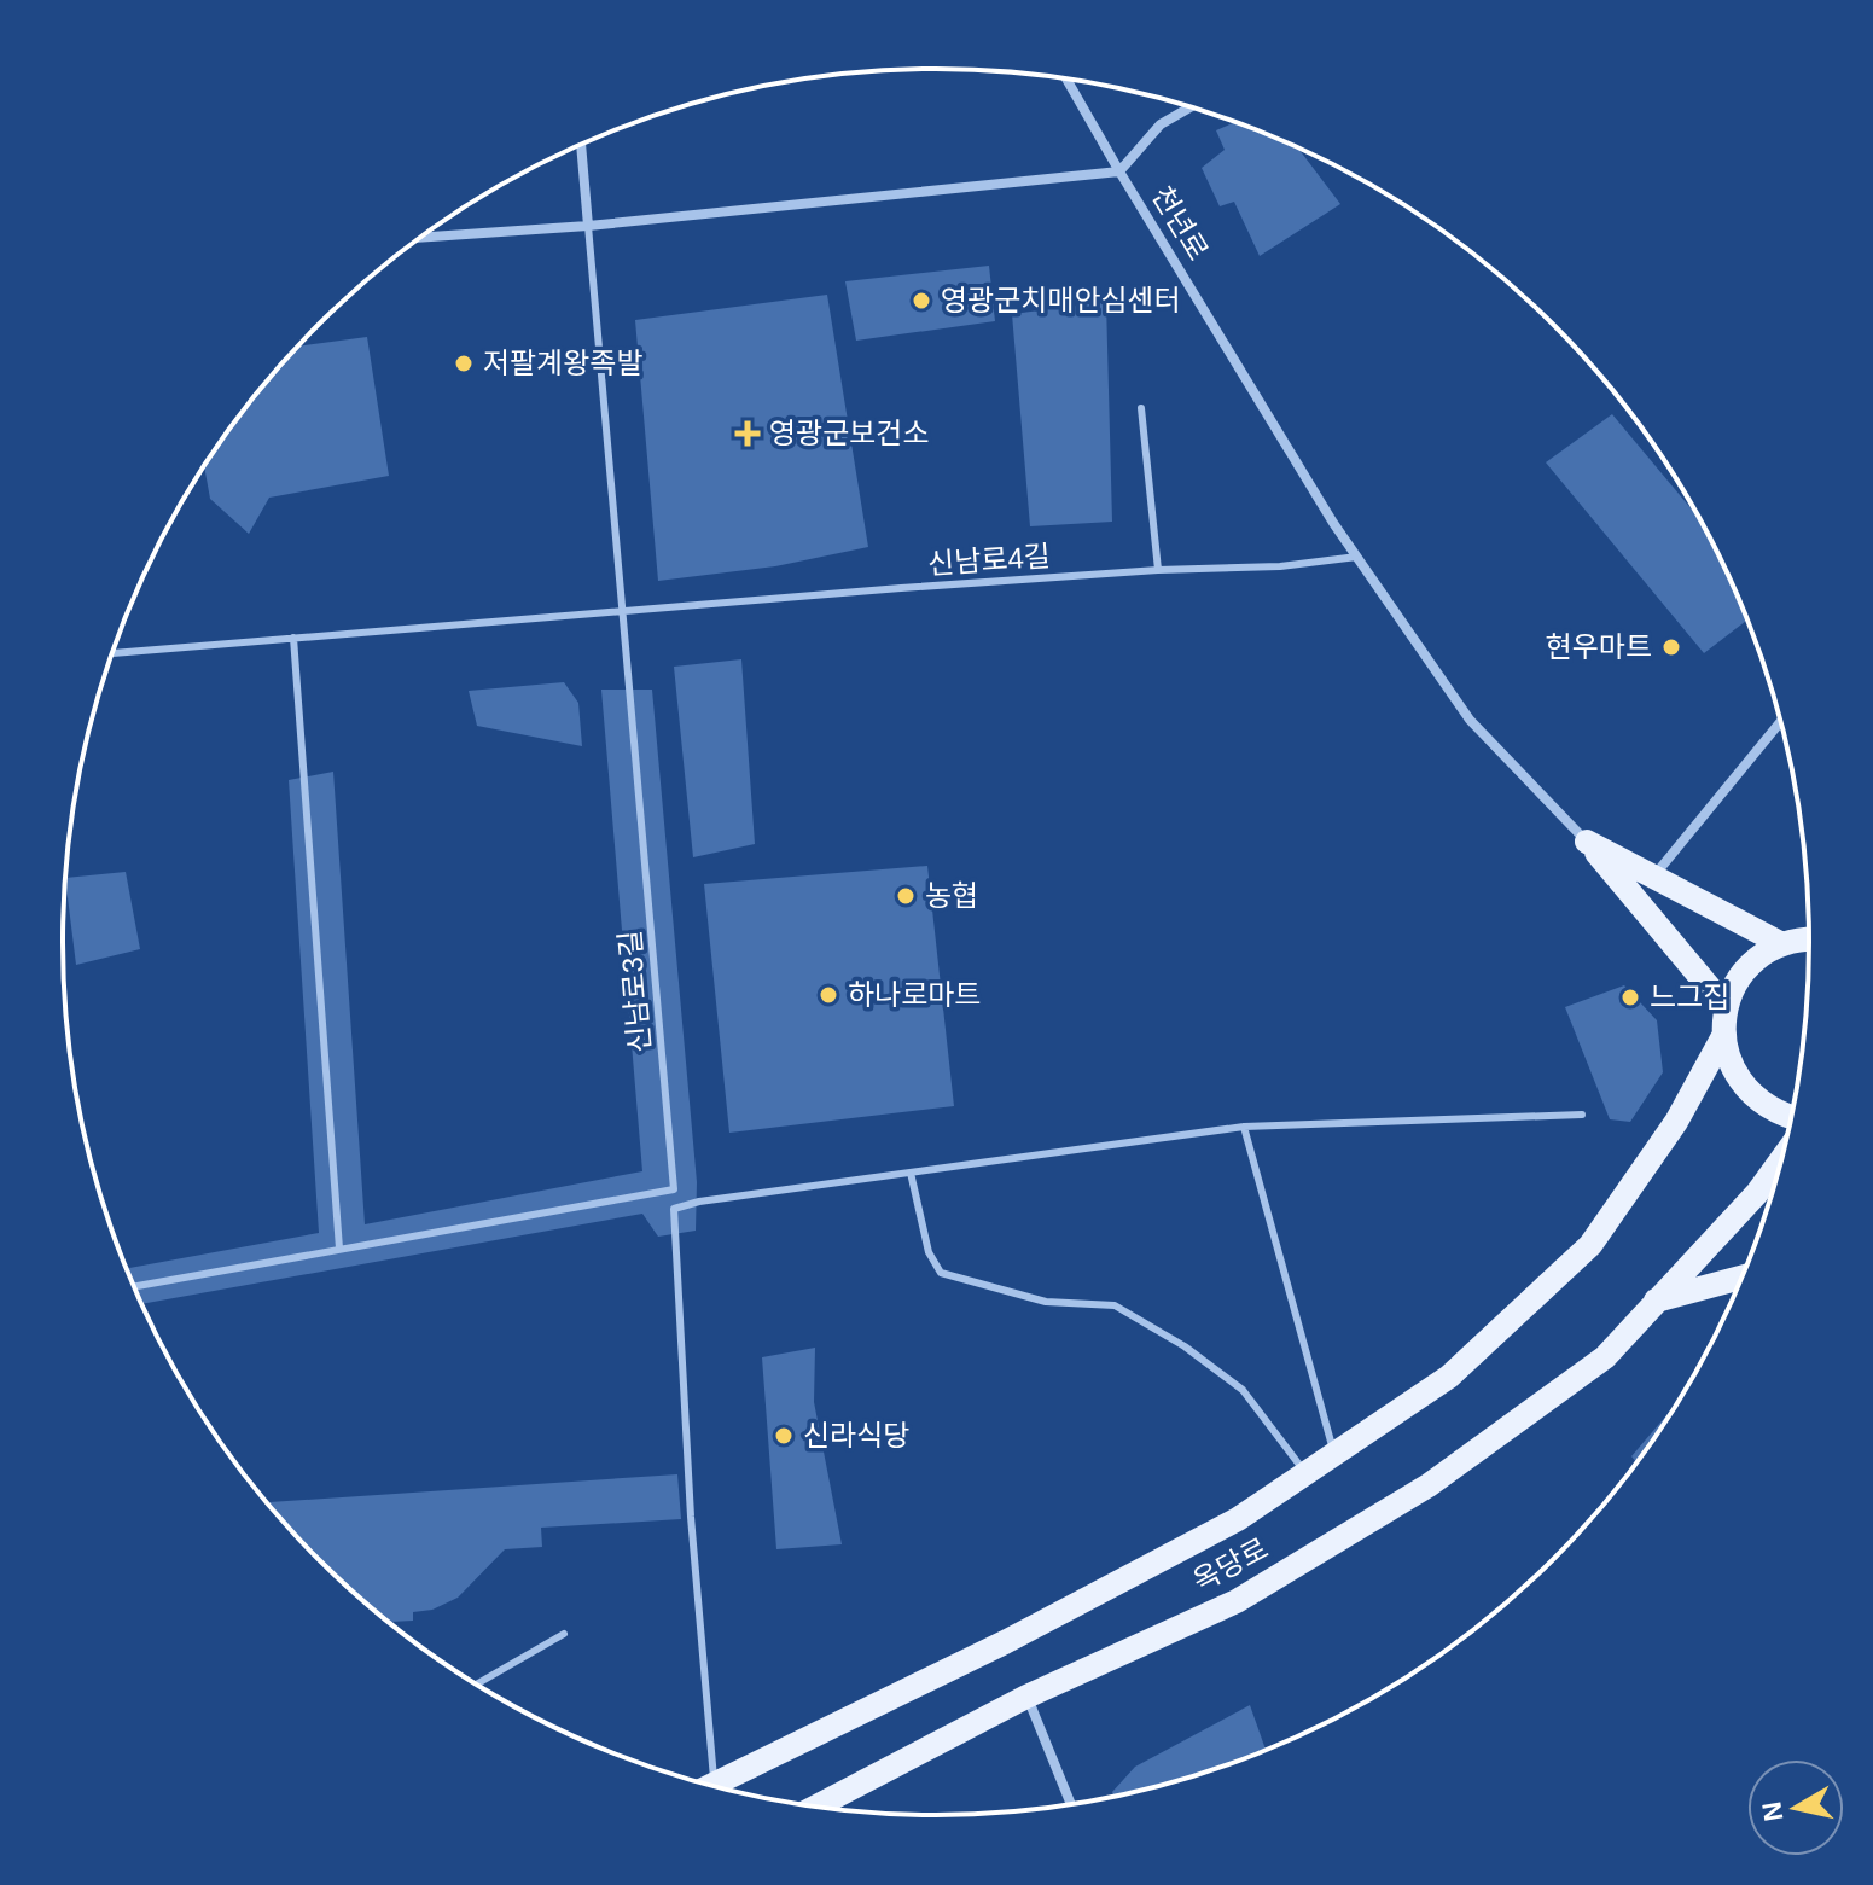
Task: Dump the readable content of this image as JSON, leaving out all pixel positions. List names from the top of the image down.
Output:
{
  "streets": {
    "main road": ["옥당로"],
    "street": ["천년로"],
    "lane": ["신남로4길", "신남로3길"]
  },
  "crossings": [
    ["천년로", "신남로4길"],
    ["천년로", "신남로3길"],
    ["신남로4길", "신남로3길"],
    ["신남로3길", "옥당로"]
  ],
  "places": {
    "other": [
      "영광군치매안심센터",
      "저팔계왕족발",
      "현우마트",
      "농협",
      "하나로마트",
      "느그집",
      "신라식당"
    ],
    "health": ["영광군보건소"]
  },
  "north": "left"
}
